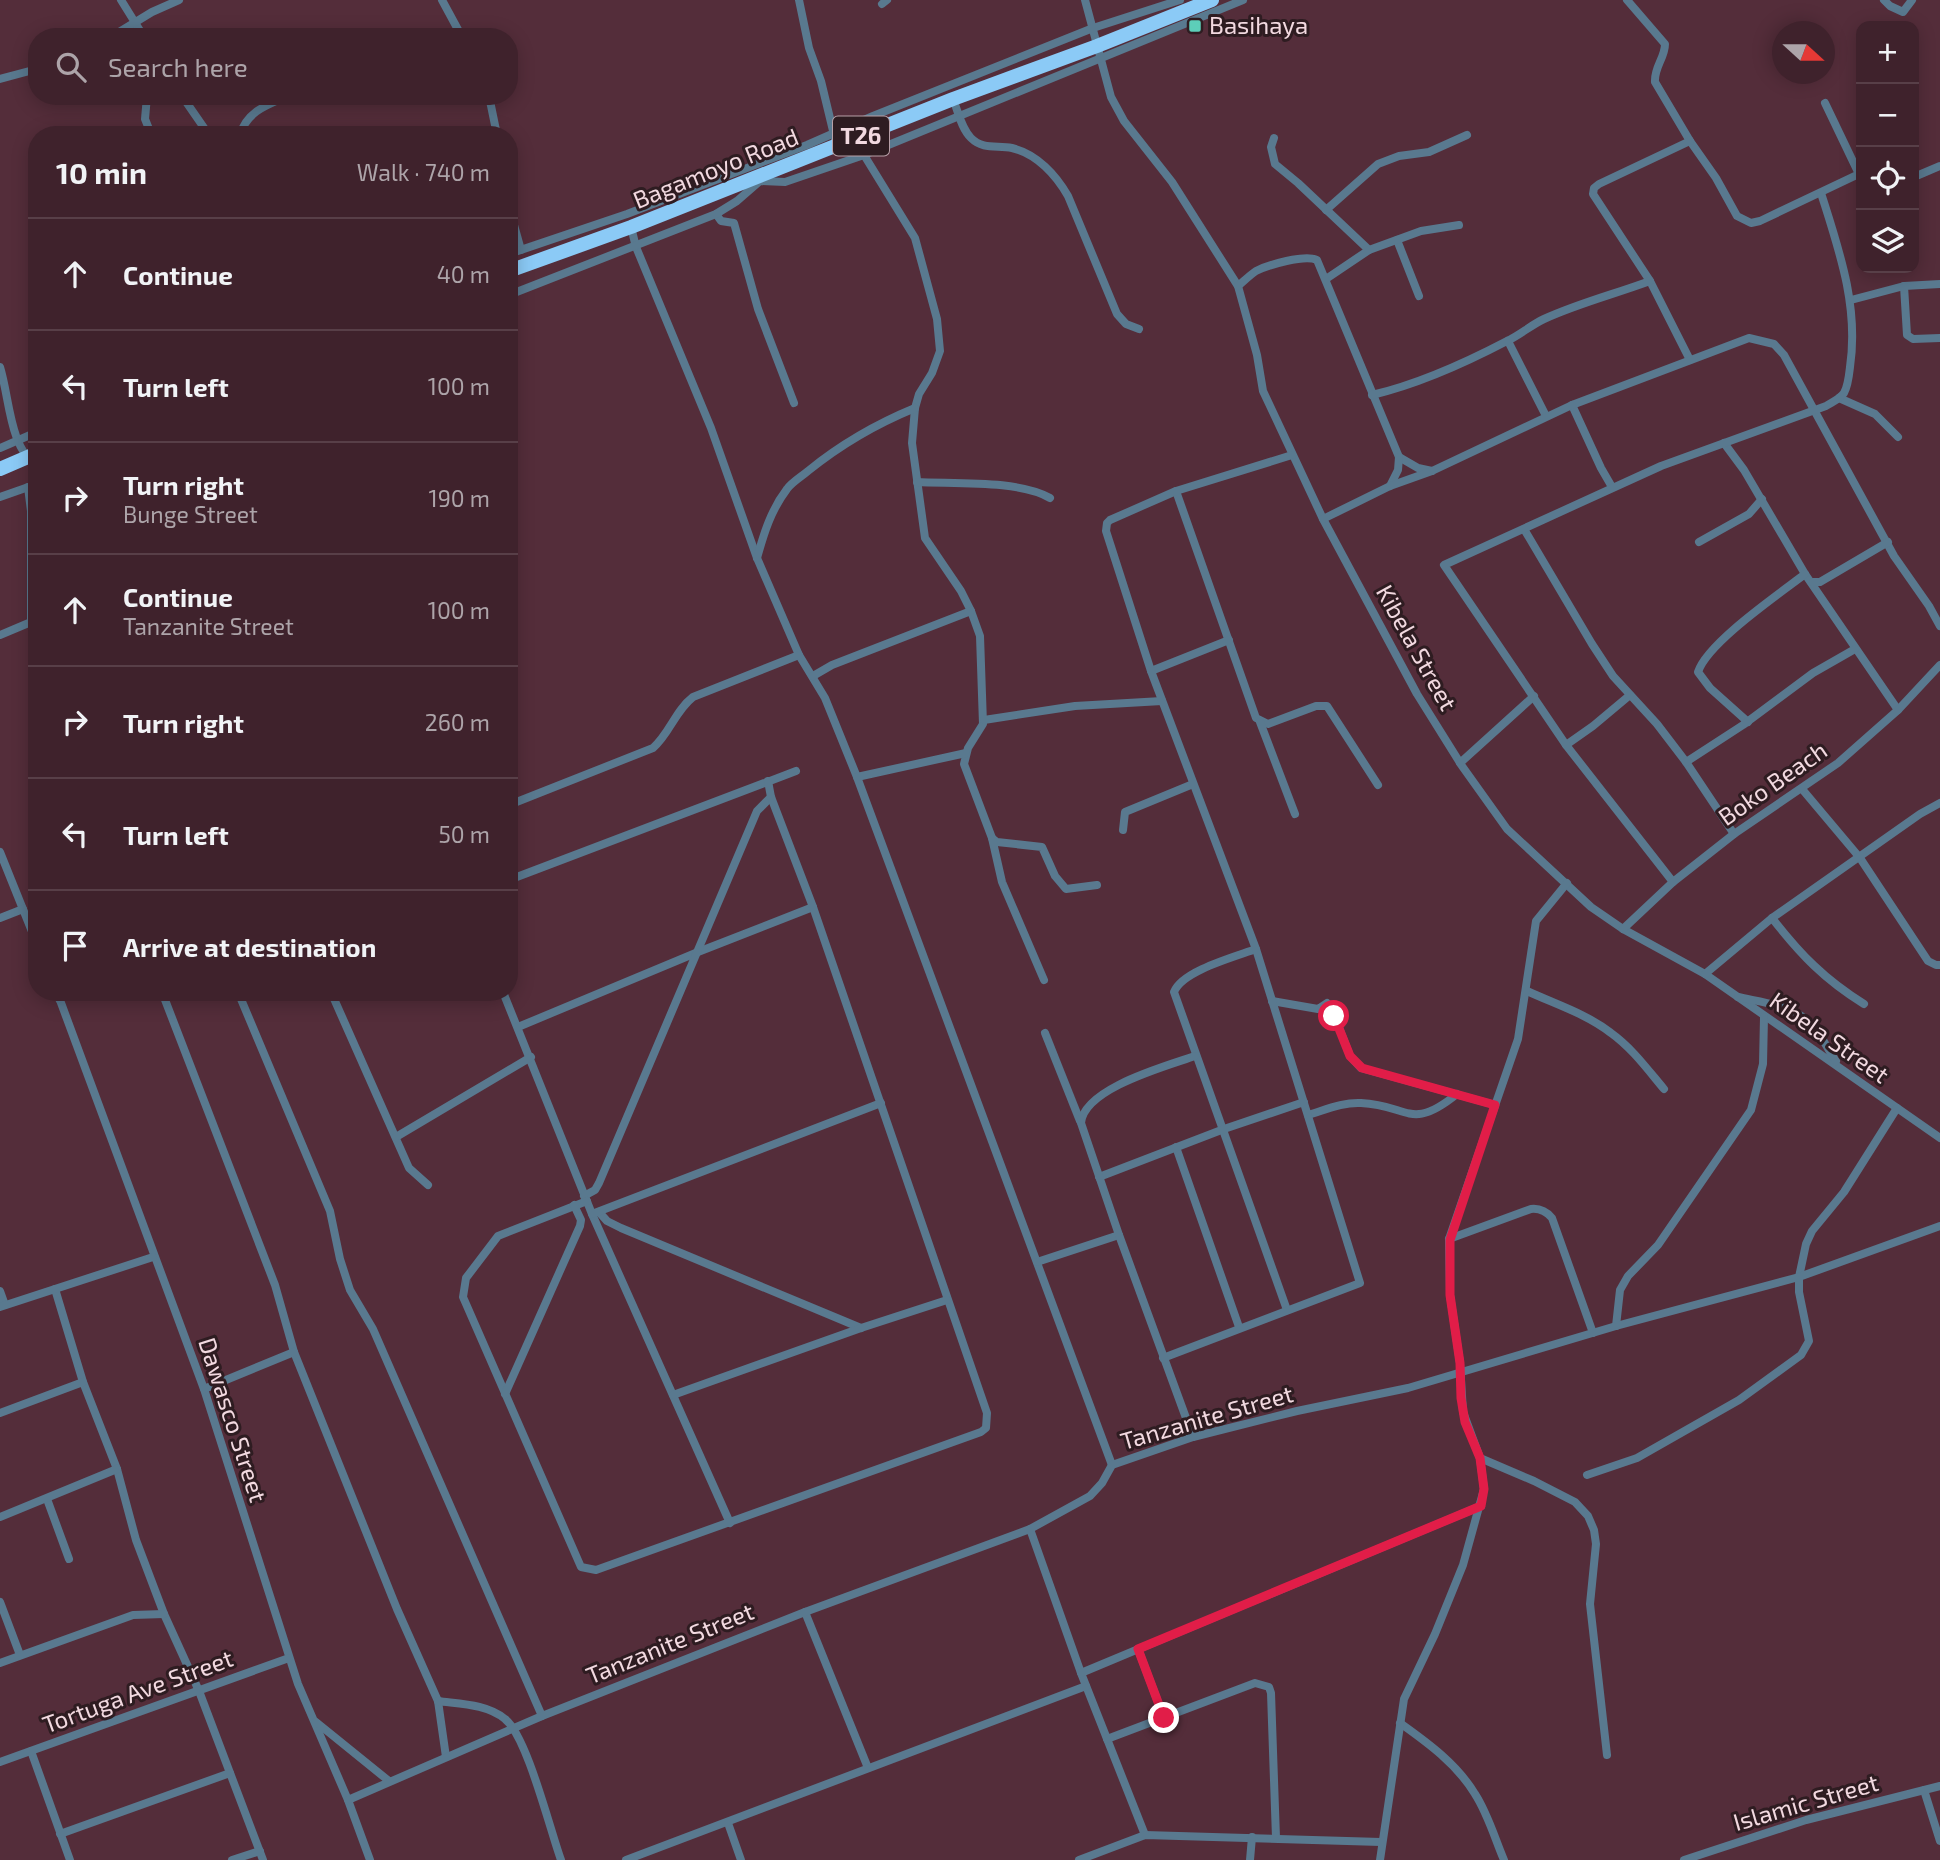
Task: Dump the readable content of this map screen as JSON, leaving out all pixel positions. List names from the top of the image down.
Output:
{
  "streets": {
    "highway": ["T26", "Bagamoyo Road"],
    "street": [
      "Kibela Street",
      "Boko Beach",
      "Tanzanite Street",
      "Dawasco Street",
      "Tortuga Ave Street",
      "Islamic Street"
    ]
  },
  "crossings": [
    ["Bagamoyo Road", "Kibela Street"],
    ["Kibela Street", "Boko Beach"],
    ["Tanzanite Street", "Dawasco Street"],
    ["Dawasco Street", "Tortuga Ave Street"]
  ],
  "places": {
    "transit": ["Basihaya"]
  },
  "north": "right",
  "page": {
    "map_buttons": ["+", "−"],
    "search": "Search here",
    "heading": ["10 min", "Walk · 740 m"],
    "list": [
      ["Continue", "40 m"],
      ["Turn left", "100 m"],
      ["Turn right", "Bunge Street", "190 m"],
      ["Continue", "Tanzanite Street", "100 m"],
      ["Turn right", "260 m"],
      ["Turn left", "50 m"],
      "Arrive at destination"
    ]
  }
}
